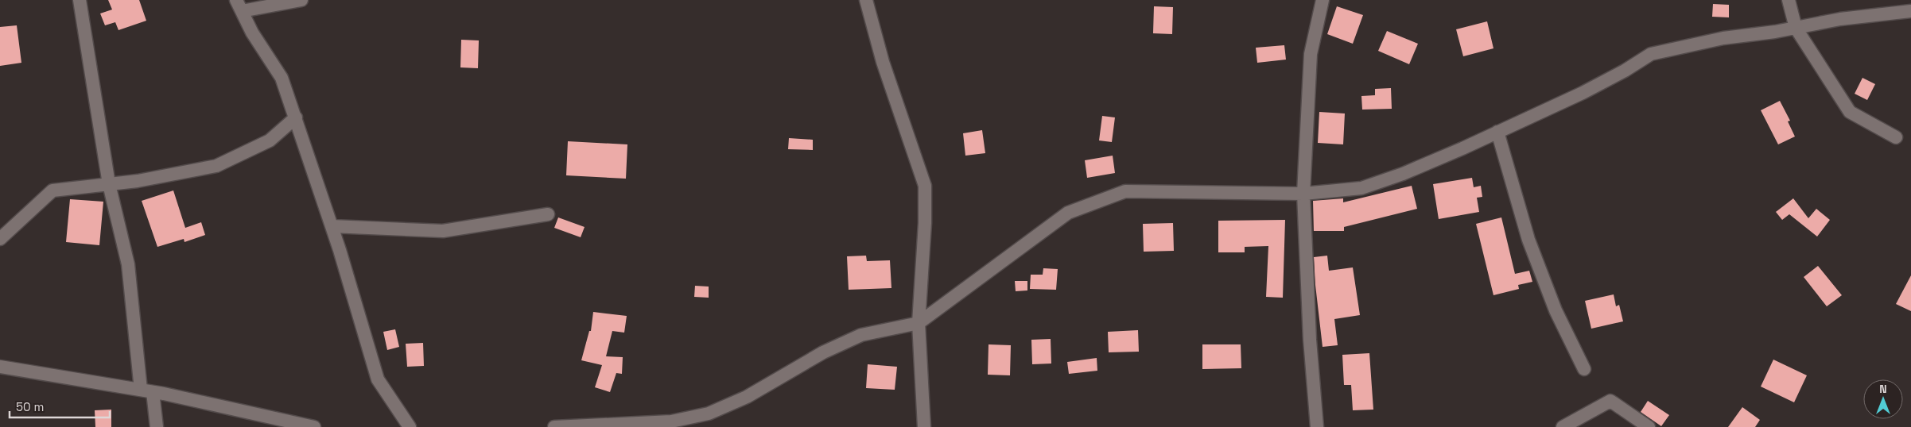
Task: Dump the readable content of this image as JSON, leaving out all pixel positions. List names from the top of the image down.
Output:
{
  "scale_bar": "50 m",
  "north": "top"
}
